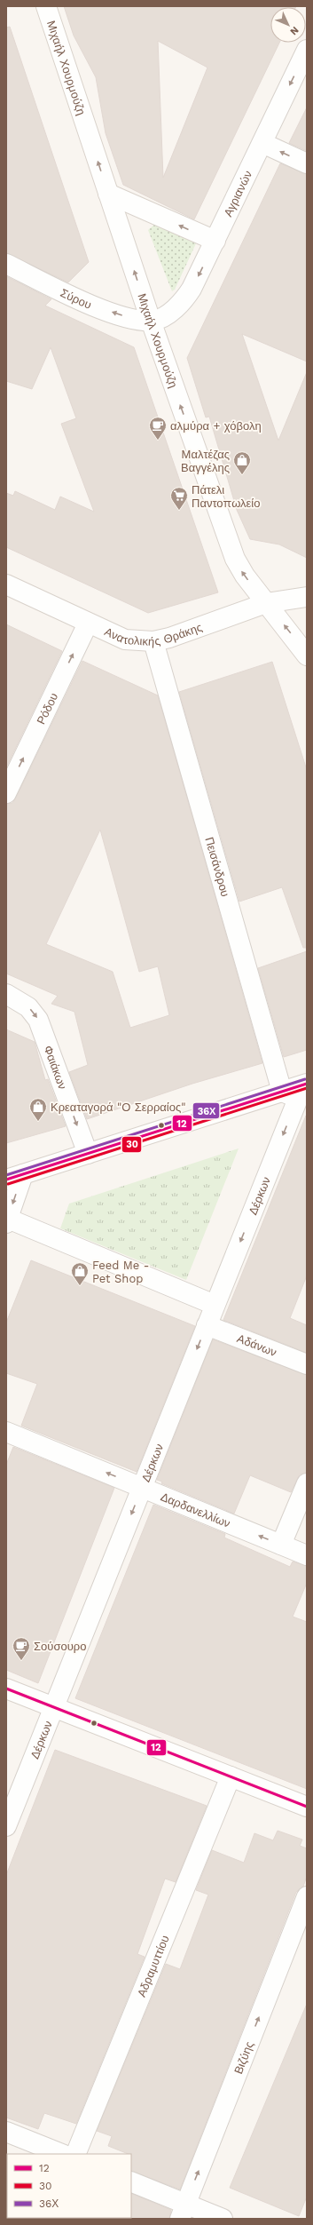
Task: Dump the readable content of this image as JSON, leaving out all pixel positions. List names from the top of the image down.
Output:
{
  "streets": {
    "street": [
      "Μιχαήλ Χουρμούζη",
      "Αγριανών",
      "Σύρου",
      "Ανατολικής Θράκης",
      "Ρόδου",
      "Πεισάνδρου",
      "Φαιάκων",
      "Δέρκων",
      "Αδάνων",
      "Δαρδανελλίων",
      "Αδραμυττίου",
      "Βιζύης"
    ]
  },
  "crossings": [
    ["Μιχαήλ Χουρμούζη", "Αγριανών"],
    ["Μιχαήλ Χουρμούζη", "Σύρου"],
    ["Μιχαήλ Χουρμούζη", "Ανατολικής Θράκης"],
    ["Αγριανών", "Σύρου"],
    ["Ανατολικής Θράκης", "Ρόδου"],
    ["Ανατολικής Θράκης", "Πεισάνδρου"],
    ["Πεισάνδρου", "Δέρκων"],
    ["Δέρκων", "Αδάνων"],
    ["Δέρκων", "Δαρδανελλίων"]
  ],
  "one_way": [
    "Μιχαήλ Χουρμούζη",
    "Αγριανών",
    "Ρόδου",
    "Φαιάκων",
    "Δέρκων",
    "Δαρδανελλίων",
    "Βιζύης"
  ],
  "places": {
    "cafe": ["αλμύρα + χόβολη", "Σούσουρο"],
    "shop": ["Μαλτέζας Βαγγέλης", "Κρεαταγορά \"Ο Σερραίος\"", "Feed Me - Pet Shop"],
    "supermarket": ["Πάτελι Παντοπωλείο"]
  },
  "lines": ["transit line 36Χ", "transit line 12", "transit line 30"],
  "legend": ["12", "30", "36Χ"],
  "north": "bottom right"
}
